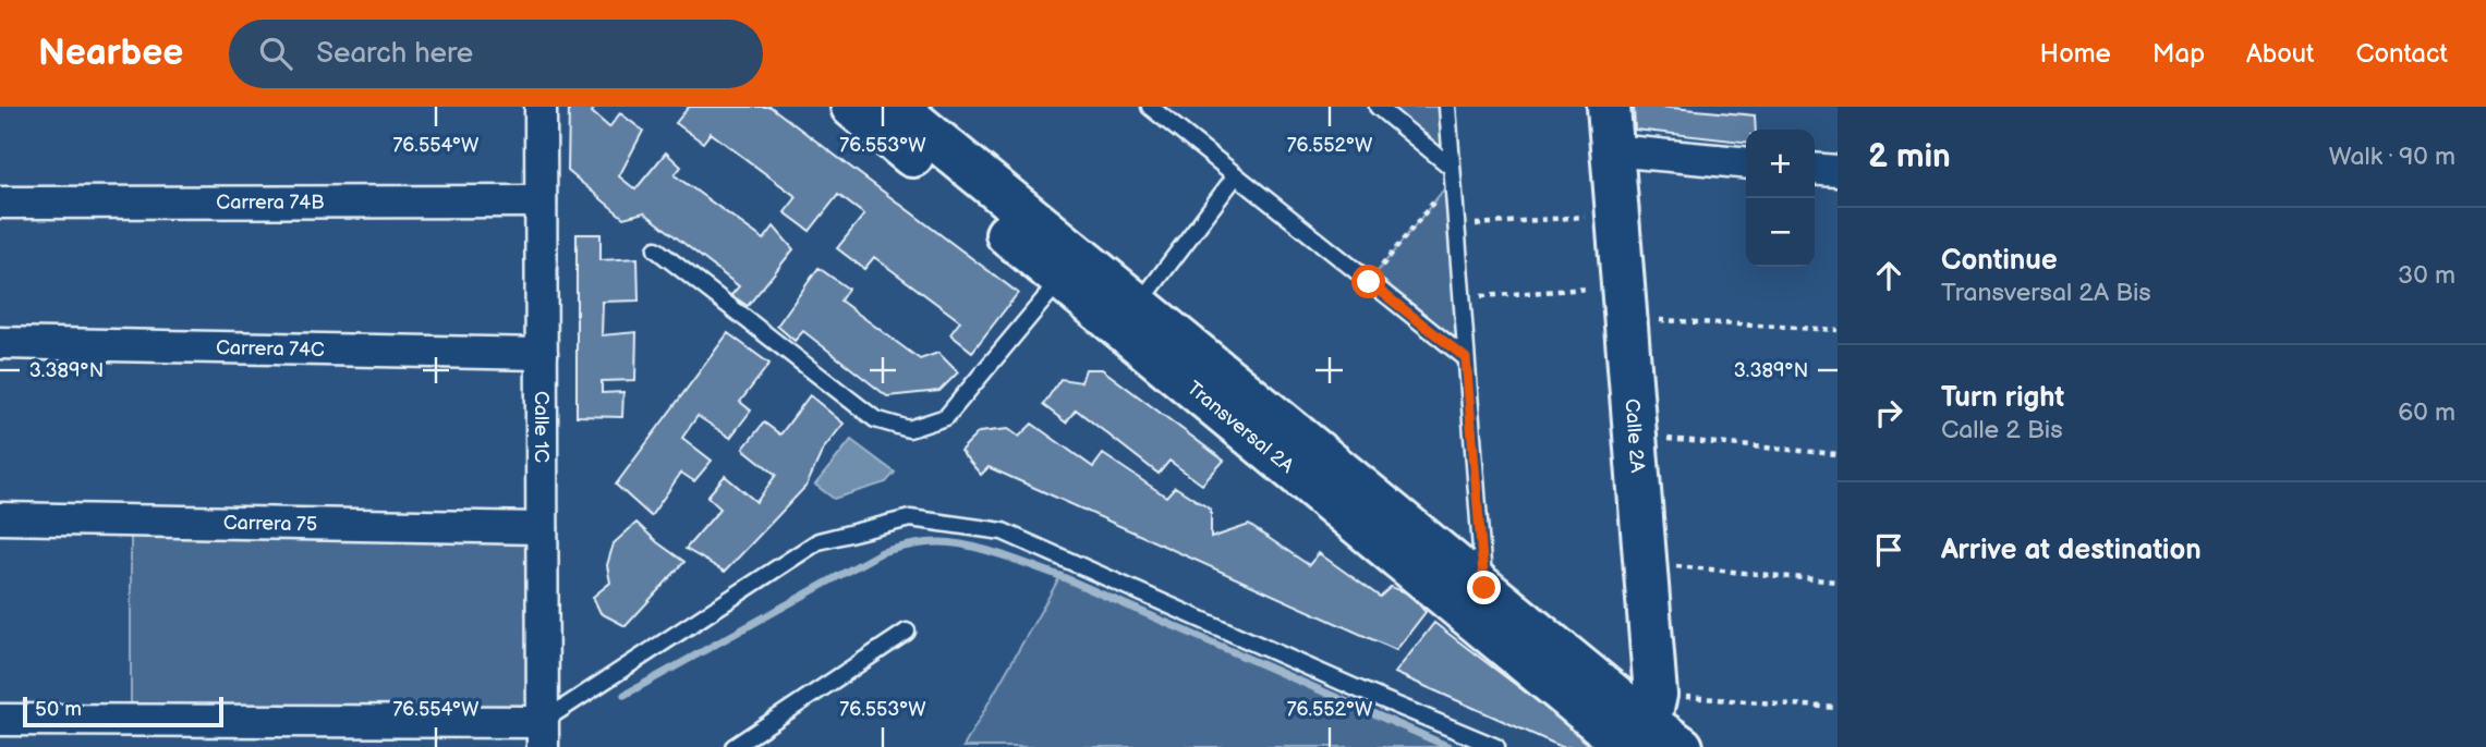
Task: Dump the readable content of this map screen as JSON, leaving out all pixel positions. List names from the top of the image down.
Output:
{
  "streets": {
    "street": [
      "Carrera 74B",
      "Carrera 74C",
      "Calle 1C",
      "Transversal 2A",
      "Calle 2A",
      "Carrera 75"
    ]
  },
  "crossings": [
    ["Carrera 74B", "Calle 1C"],
    ["Carrera 74C", "Calle 1C"],
    ["Calle 1C", "Carrera 75"],
    ["Transversal 2A", "Calle 2A"]
  ],
  "scale_bar": "50 m",
  "page": {
    "header": "Nearbee",
    "search": "Search here",
    "nav": [
      "Home",
      "Map",
      "About",
      "Contact"
    ],
    "heading": ["2 min", "Walk · 90 m"],
    "map_buttons": ["+", "−"],
    "list": [
      ["Continue", "Transversal 2A Bis", "30 m"],
      ["Turn right", "Calle 2 Bis", "60 m"],
      "Arrive at destination"
    ],
    "scale": "50 m"
  },
  "coordinates": [
    "76.554°W",
    "76.553°W",
    "76.552°W",
    "3.389°N"
  ]
}
